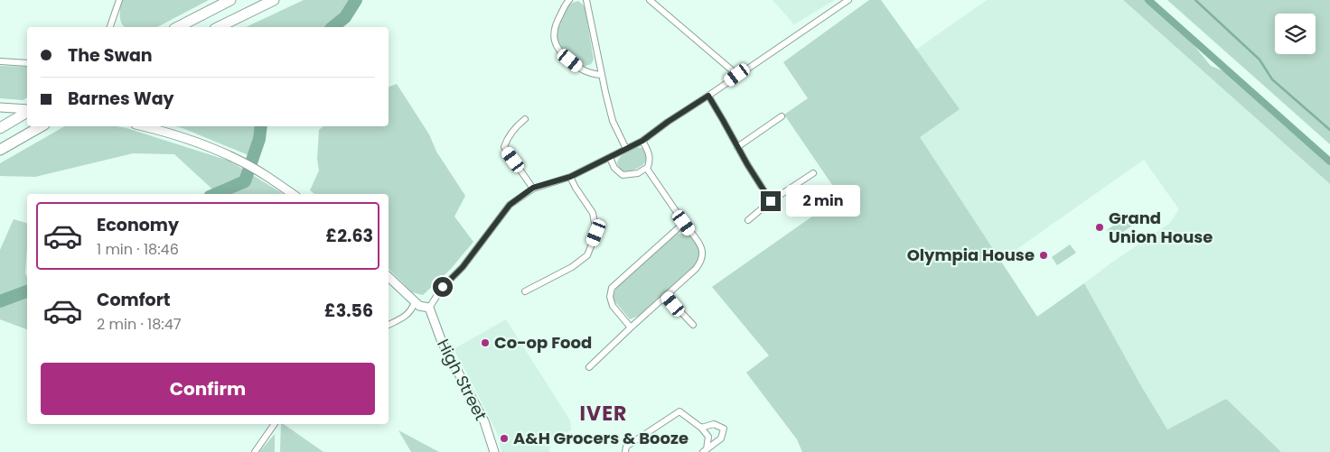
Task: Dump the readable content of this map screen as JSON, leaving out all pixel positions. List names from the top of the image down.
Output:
{
  "streets": {
    "main road": ["High Street"]
  },
  "districts": ["IVER"],
  "places": [
    "Grand Union House",
    "Olympia House",
    "Co-op Food",
    "A&H Grocers & Booze"
  ],
  "page": {
    "banner": ["The Swan", "Barnes Way"],
    "bubble": "2 min",
    "list": [
      {
        "name": "Economy",
        "note": "1 min · 18:46",
        "value": "£2.63"
      },
      {
        "name": "Comfort",
        "note": "2 min · 18:47",
        "value": "£3.56"
      }
    ],
    "buttons": "Confirm"
  }
}
